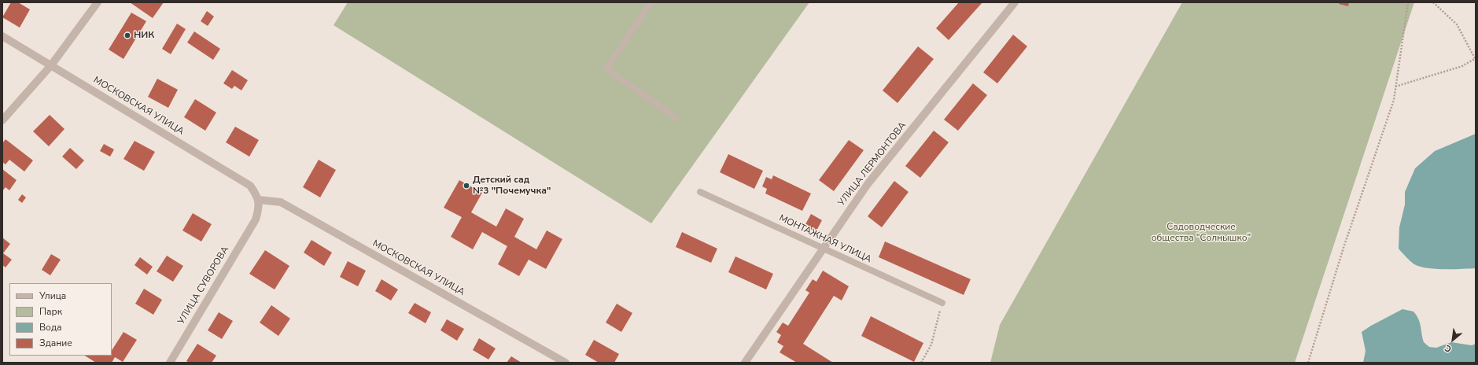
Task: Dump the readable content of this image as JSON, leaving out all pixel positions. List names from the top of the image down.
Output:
{
  "streets": {
    "street": ["МОСКОВСКАЯ УЛИЦА", "УЛИЦА ЛЕРМОНТОВА", "УЛИЦА СУВОРОВА"],
    "lane": ["МОНТАЖНАЯ УЛИЦА"]
  },
  "crossings": [
    ["МОСКОВСКАЯ УЛИЦА", "УЛИЦА СУВОРОВА"],
    ["УЛИЦА ЛЕРМОНТОВА", "МОНТАЖНАЯ УЛИЦА"]
  ],
  "parks": ["Садоводческие общества \"Солнышко\""],
  "places": ["НИК", "Детский сад №3 \"Почемучка\""],
  "legend": [
    "Улица",
    "Парк",
    "Вода",
    "Здание"
  ],
  "north": "bottom left"
}
